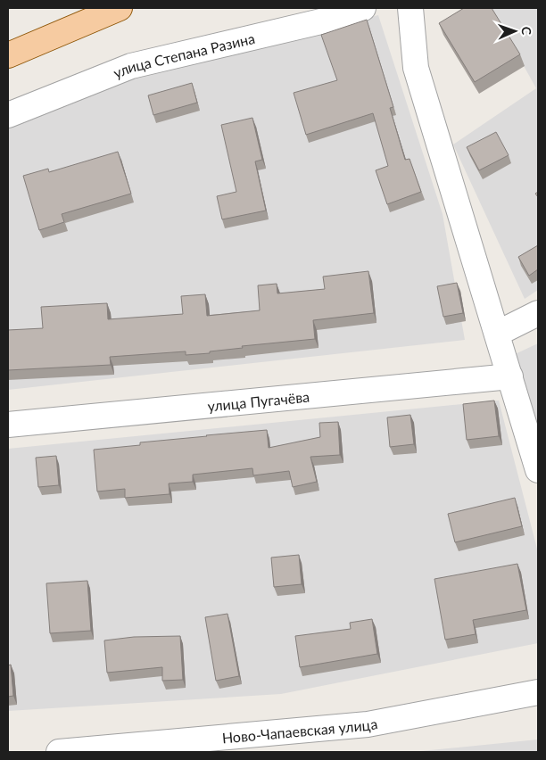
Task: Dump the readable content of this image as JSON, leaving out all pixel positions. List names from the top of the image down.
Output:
{
  "streets": {
    "street": ["улица Степана Разина", "улица Пугачёва", "Ново-Чапаевская улица"]
  },
  "north": "right"
}
